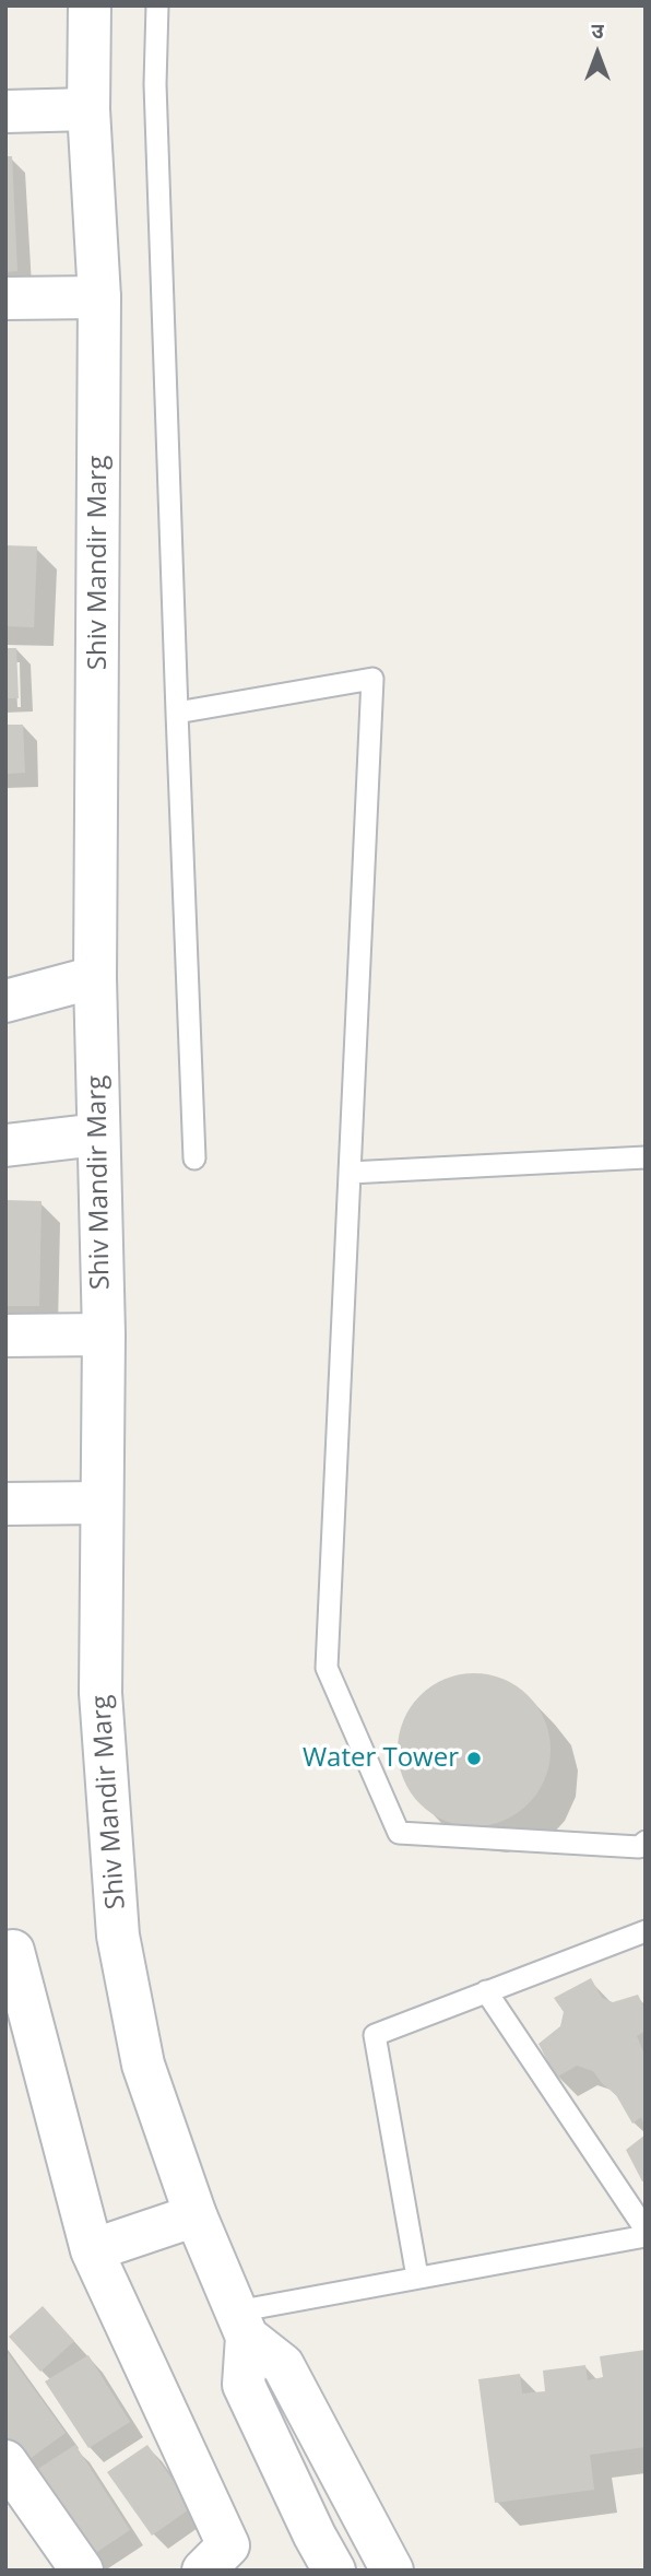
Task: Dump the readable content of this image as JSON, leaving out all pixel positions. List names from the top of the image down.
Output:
{
  "streets": {
    "street": ["Shiv Mandir Marg"]
  },
  "places": ["Water Tower"],
  "north": "top"
}
